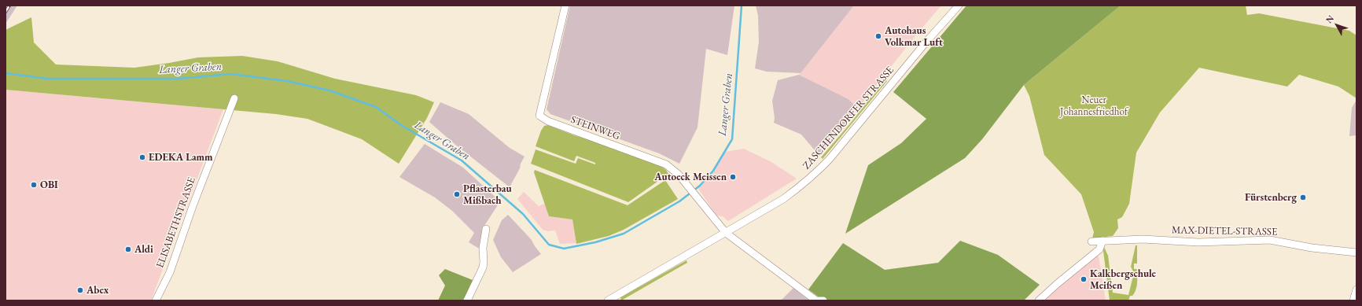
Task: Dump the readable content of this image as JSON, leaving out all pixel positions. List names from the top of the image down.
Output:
{
  "streets": {
    "street": [
      "ZASCHENDORFER STRASSE",
      "STEINWEG",
      "ELISABETHSTRASSE",
      "MAX-DIETEL-STRASSE"
    ]
  },
  "crossings": [
    ["ZASCHENDORFER STRASSE", "STEINWEG"]
  ],
  "water": ["Langer Graben"],
  "parks": ["Neuer Johannesfriedhof"],
  "places": [
    "Autohaus Volkmar Luft",
    "EDEKA Lamm",
    "Autoeck Meissen",
    "OBI",
    "Pflasterbau Mißbach",
    "Fürstenberg",
    "Aldi",
    "Kalkbergschule Meißen",
    "Abex"
  ],
  "north": "top left"
}
